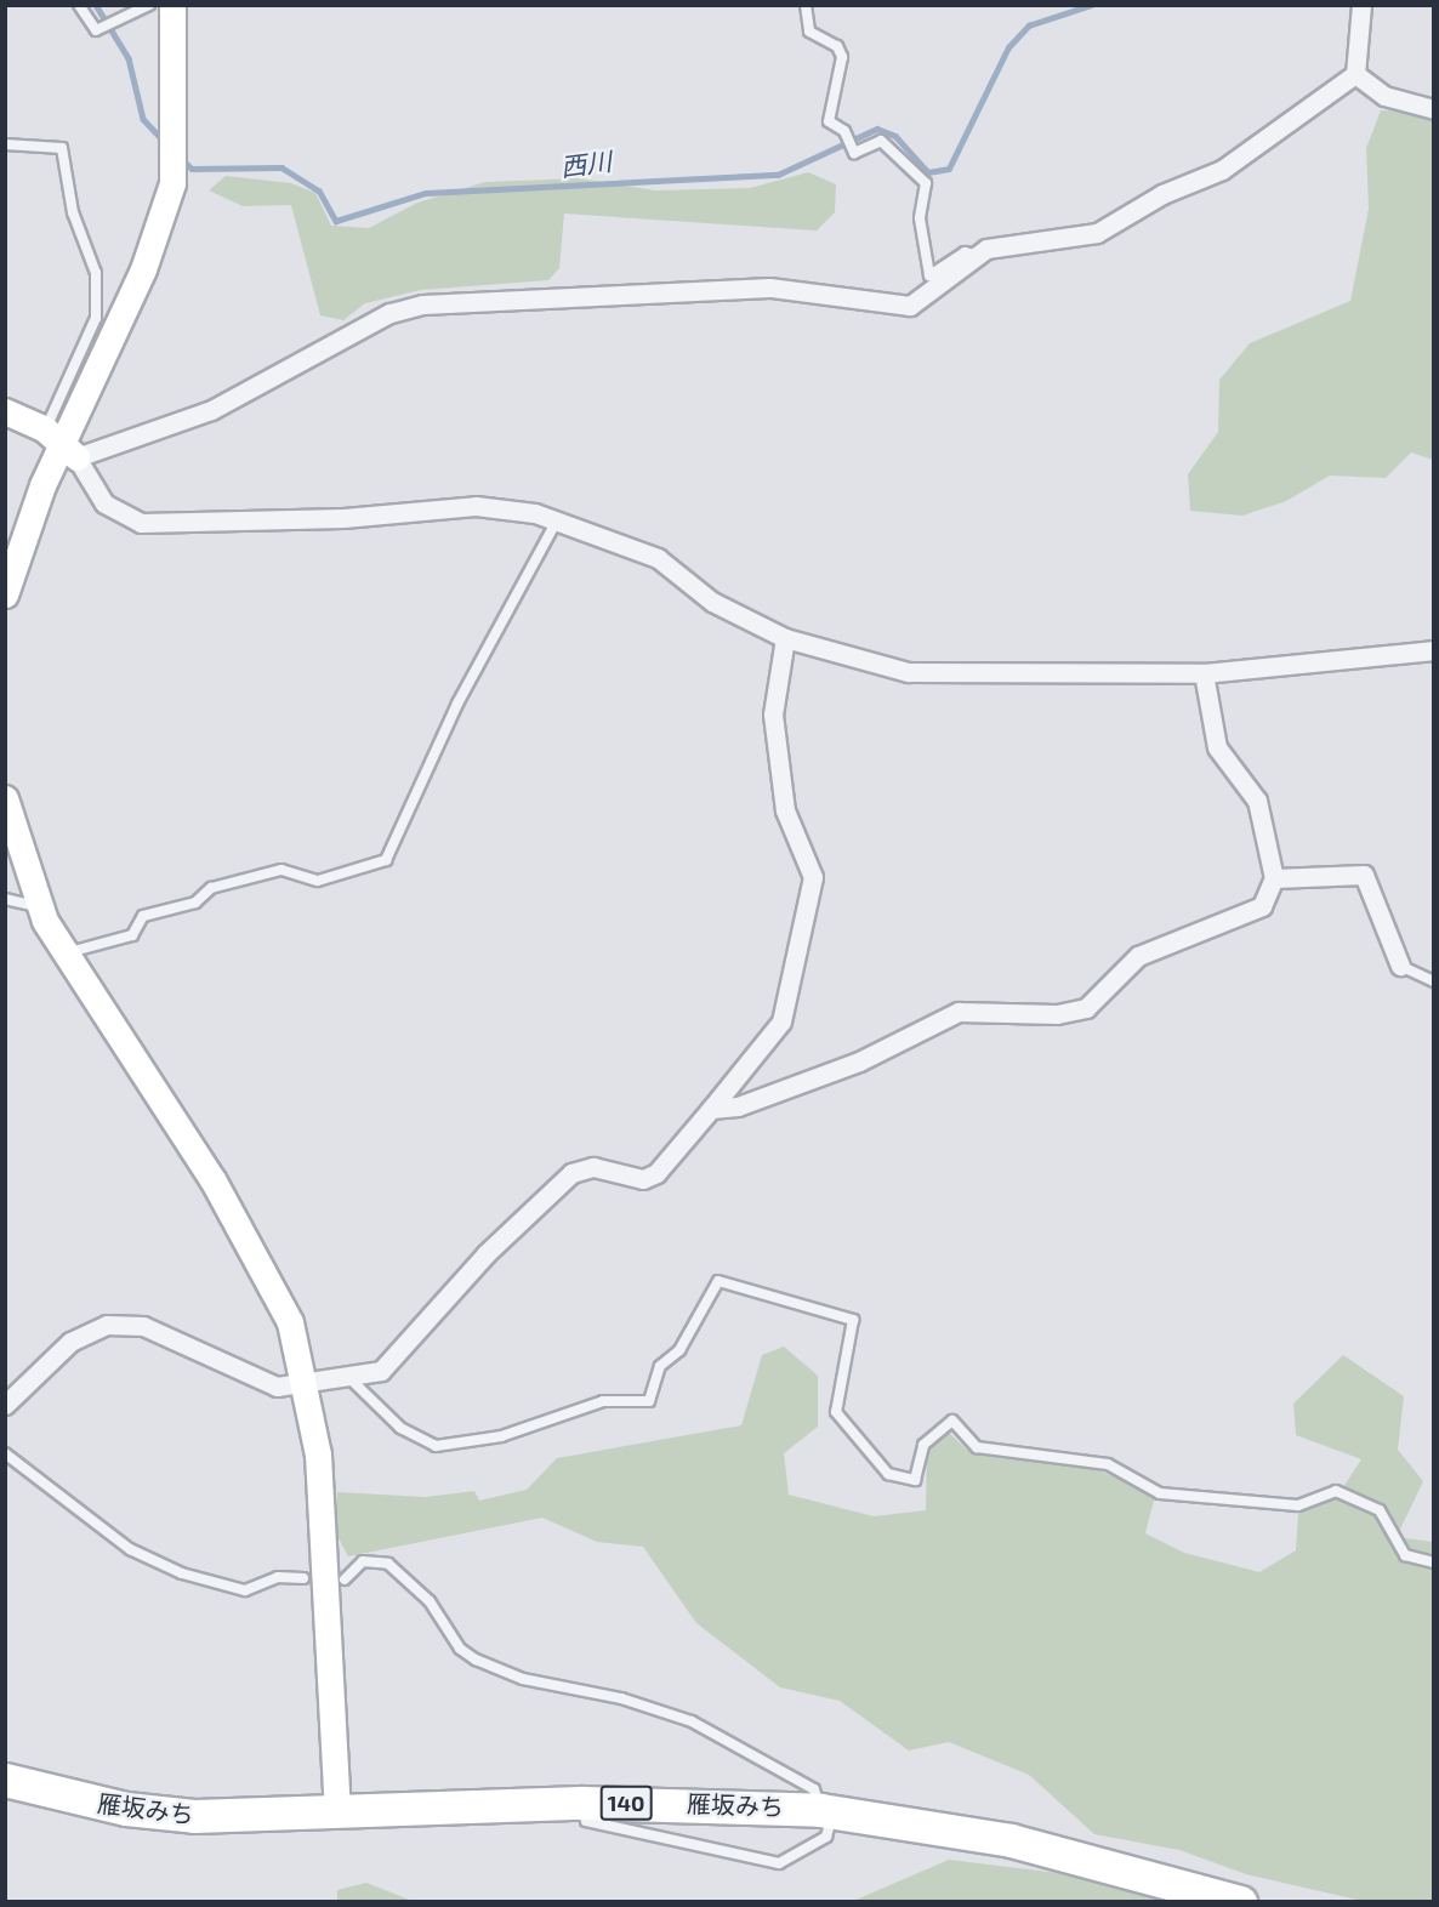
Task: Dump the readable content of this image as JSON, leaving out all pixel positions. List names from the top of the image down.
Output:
{
  "streets": {
    "highway": ["140", "雁坂みち"]
  },
  "water": ["西川"]
}
